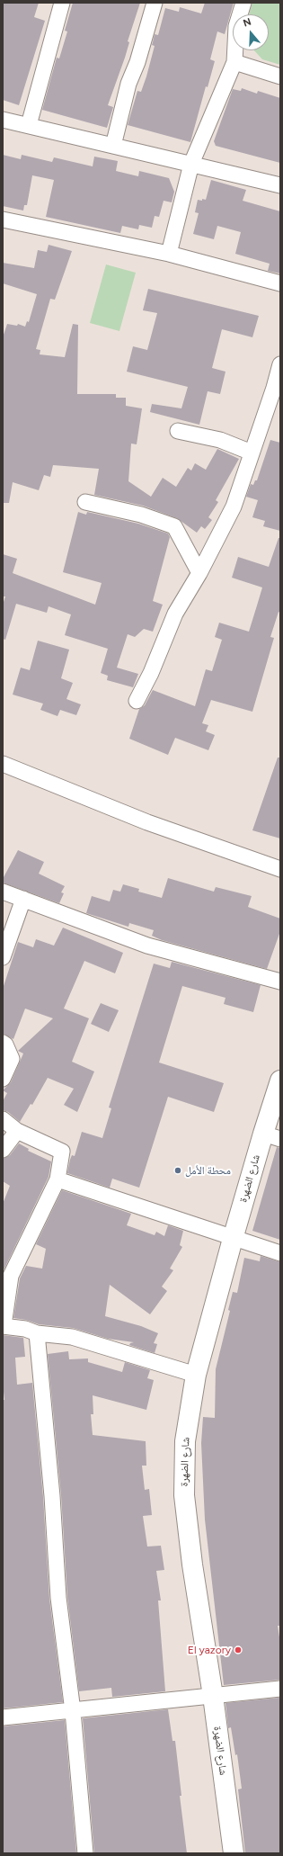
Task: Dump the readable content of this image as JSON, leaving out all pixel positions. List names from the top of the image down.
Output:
{
  "streets": {
    "street": ["شارع الضهرة"]
  },
  "places": ["محطة الأمل", "El yazory"],
  "north": "top"
}
